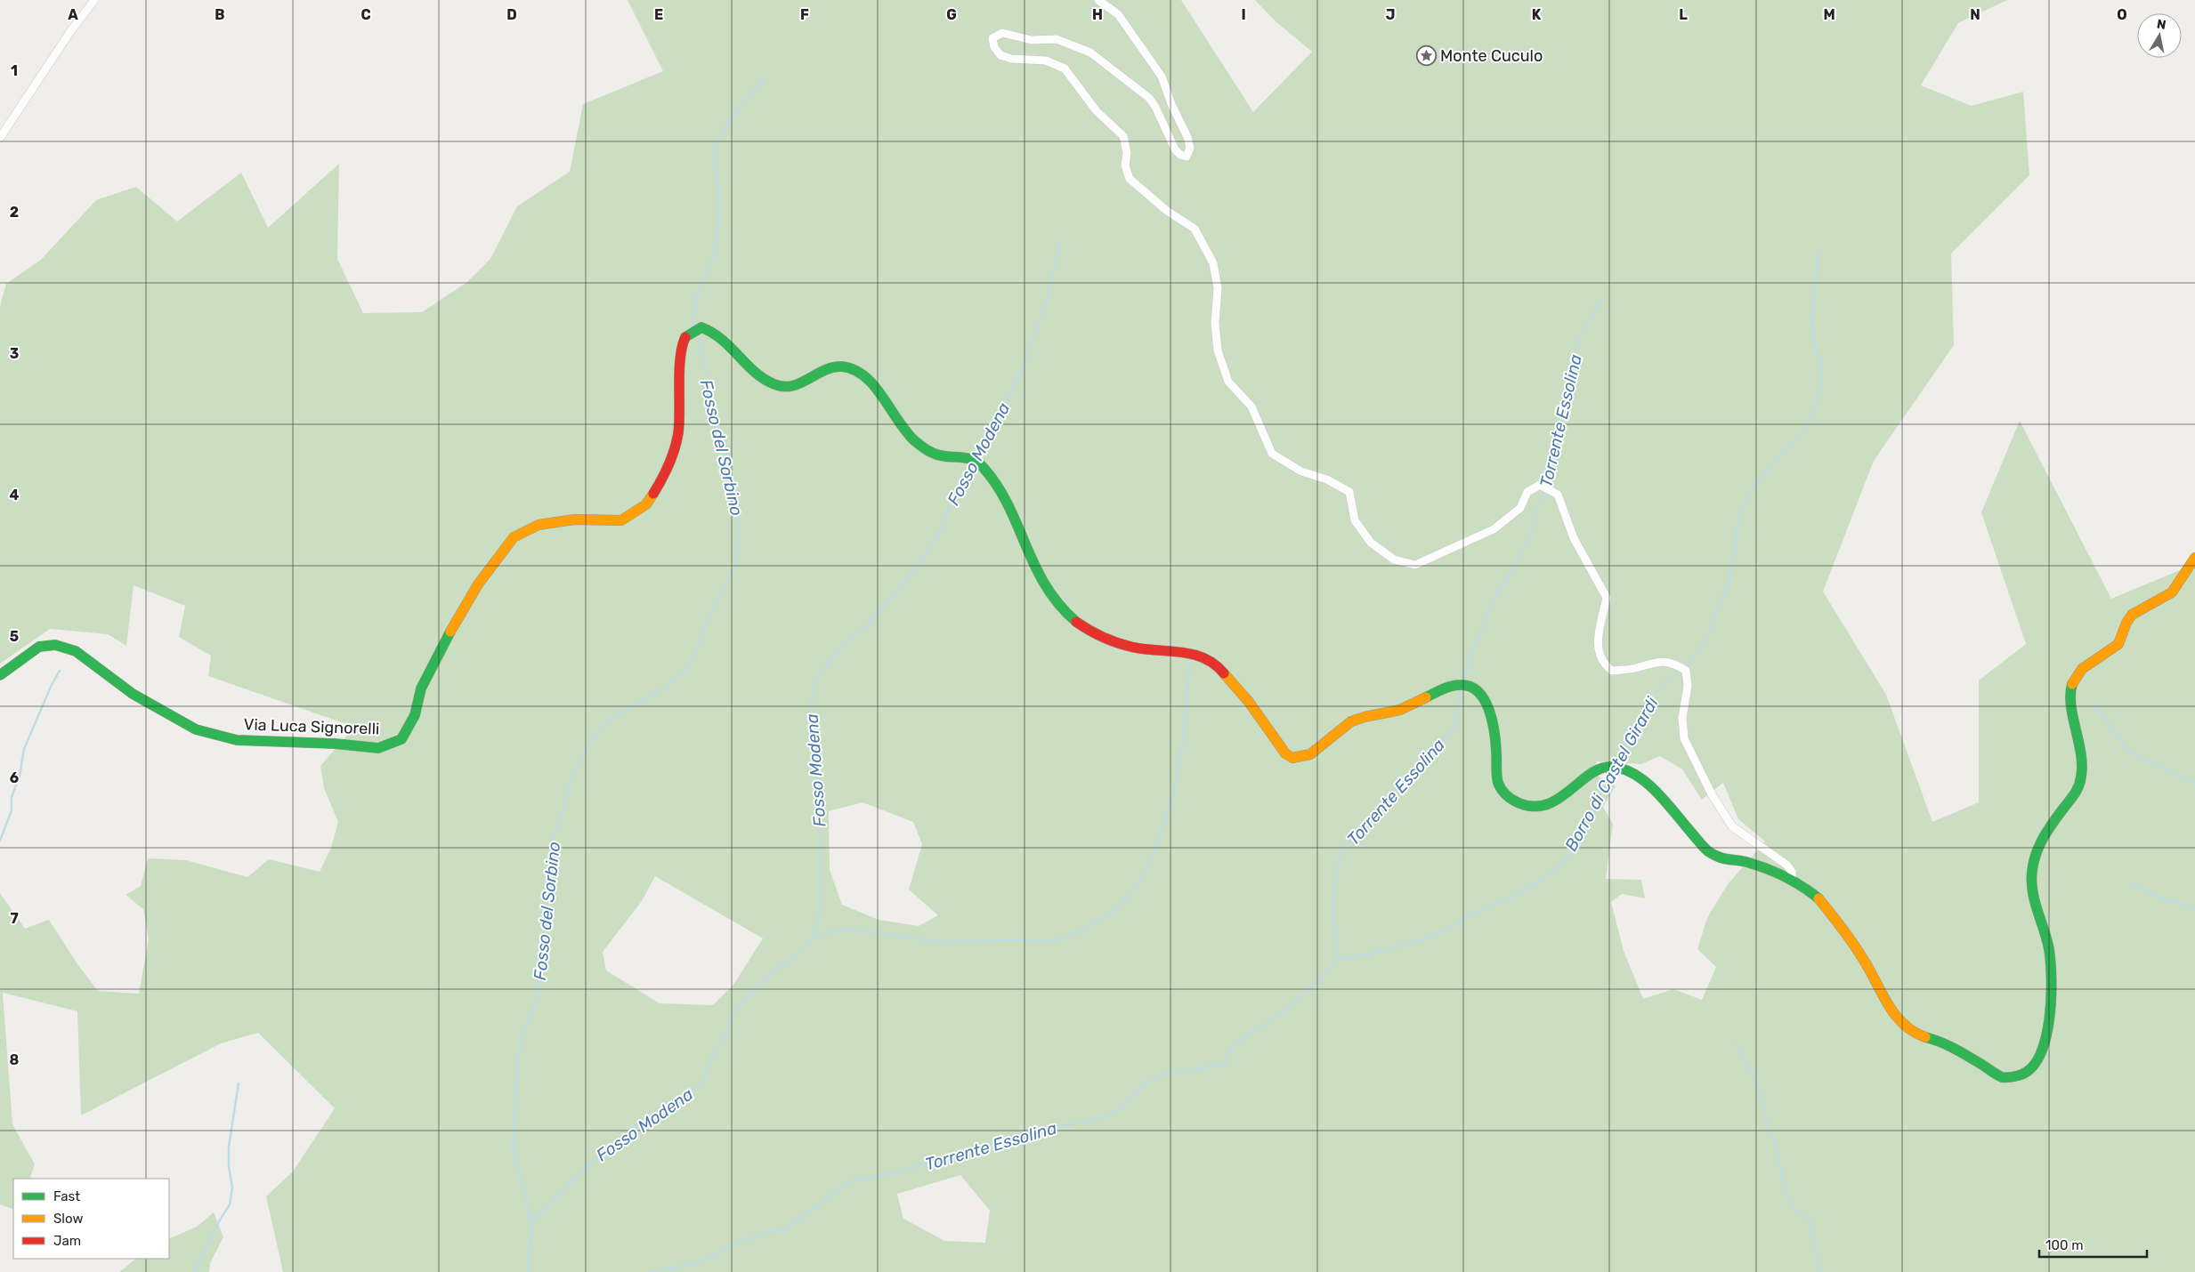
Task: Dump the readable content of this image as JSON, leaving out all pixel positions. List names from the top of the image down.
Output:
{
  "streets": {
    "main road": ["Via Luca Signorelli"]
  },
  "water": [
    "Torrente Essolina",
    "Fosso del Sorbino",
    "Fosso Modena",
    "Borro di Castel Girardi"
  ],
  "places": {
    "place": ["Monte Cuculo"]
  },
  "legend": ["Fast", "Slow", "Jam"],
  "scale_bar": "100 m",
  "north": "top",
  "grid": {
    "columns": [
      "A",
      "B",
      "C",
      "D",
      "E",
      "F",
      "G",
      "H",
      "I",
      "J",
      "K",
      "L",
      "M",
      "N",
      "O"
    ],
    "rows": [
      "1",
      "2",
      "3",
      "4",
      "5",
      "6",
      "7",
      "8"
    ]
  }
}
